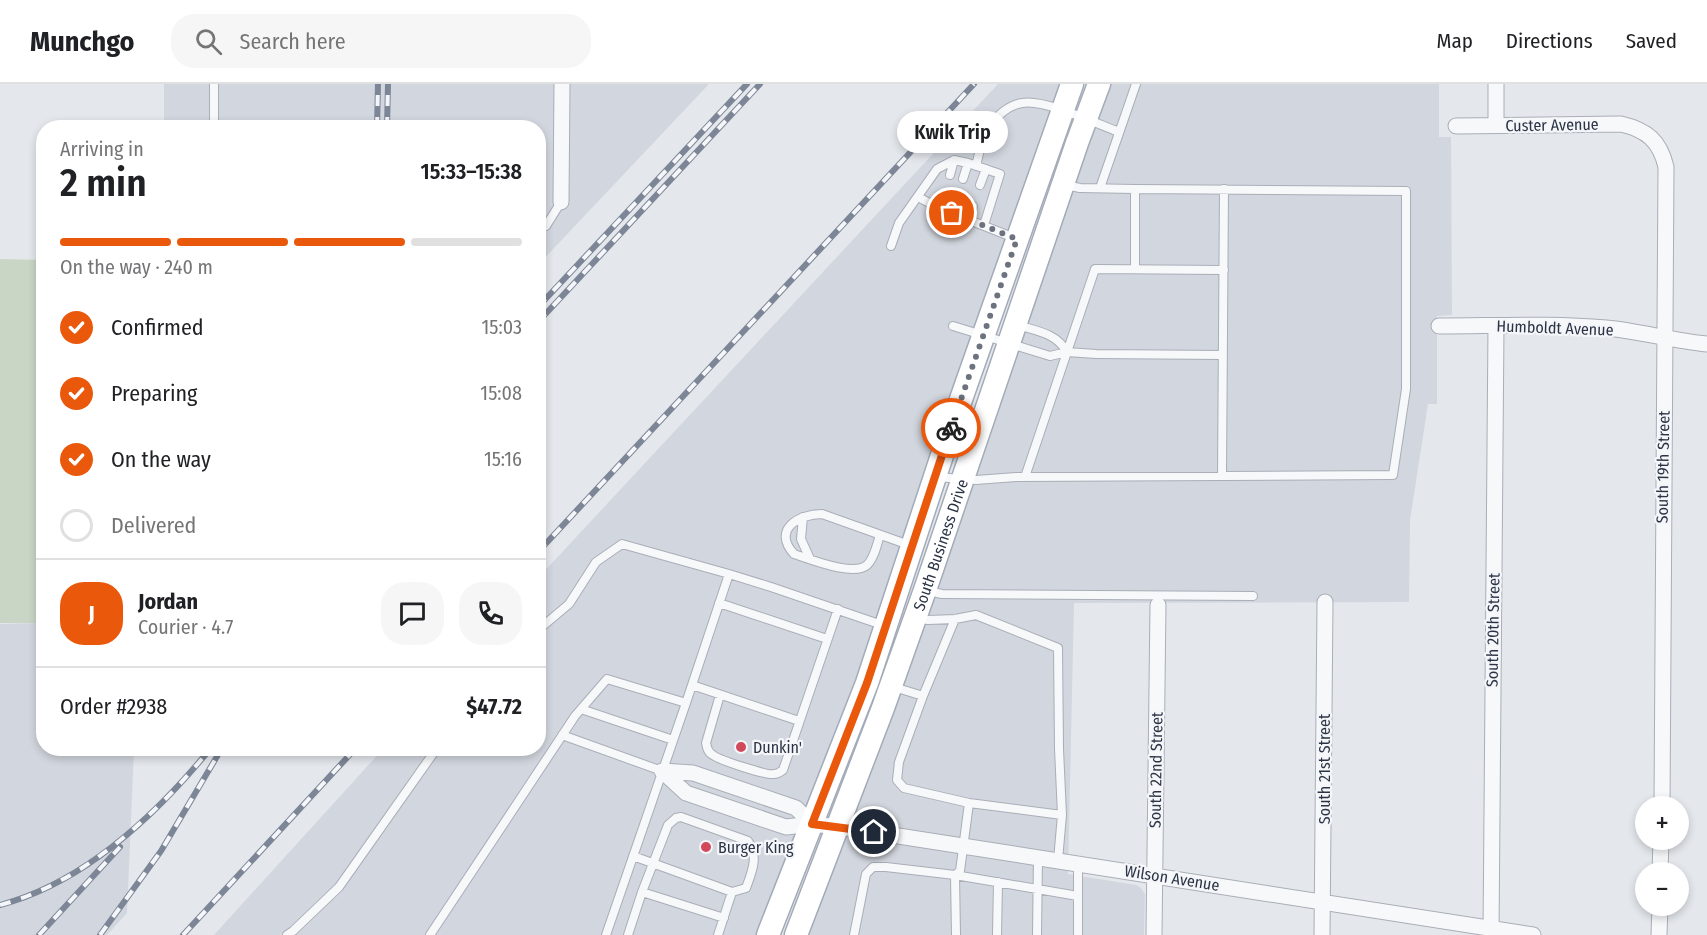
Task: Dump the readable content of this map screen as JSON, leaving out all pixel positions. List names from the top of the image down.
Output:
{
  "streets": {
    "main road": ["South Business Drive"],
    "street": [
      "Custer Avenue",
      "Humboldt Avenue",
      "South 19th Street",
      "South 20th Street",
      "South 21st Street",
      "South 22nd Street",
      "Wilson Avenue"
    ]
  },
  "crossings": [
    ["Custer Avenue", "South 19th Street"],
    ["Humboldt Avenue", "South 19th Street"],
    ["Humboldt Avenue", "South 20th Street"],
    ["South Business Drive", "Wilson Avenue"],
    ["South 20th Street", "Wilson Avenue"],
    ["South 21st Street", "Wilson Avenue"],
    ["South 22nd Street", "Wilson Avenue"]
  ],
  "places": ["Kwik Trip", "Dunkin'", "Burger King"],
  "page": {
    "header": "Munchgo",
    "search": "Search here",
    "nav": ["Map", "Directions", "Saved"],
    "bubble": "Kwik Trip",
    "heading": ["2 min", "Arriving in", "15:33–15:38"],
    "panel": [
      "Jordan",
      "Courier · 4.7",
      "Order #2938",
      "$47.72"
    ],
    "bar": "On the way · 240 m",
    "list": [
      ["Confirmed", "15:03"],
      ["Preparing", "15:08"],
      ["On the way", "15:16"],
      "Delivered"
    ],
    "round": "J",
    "map_buttons": ["+", "−"]
  }
}
